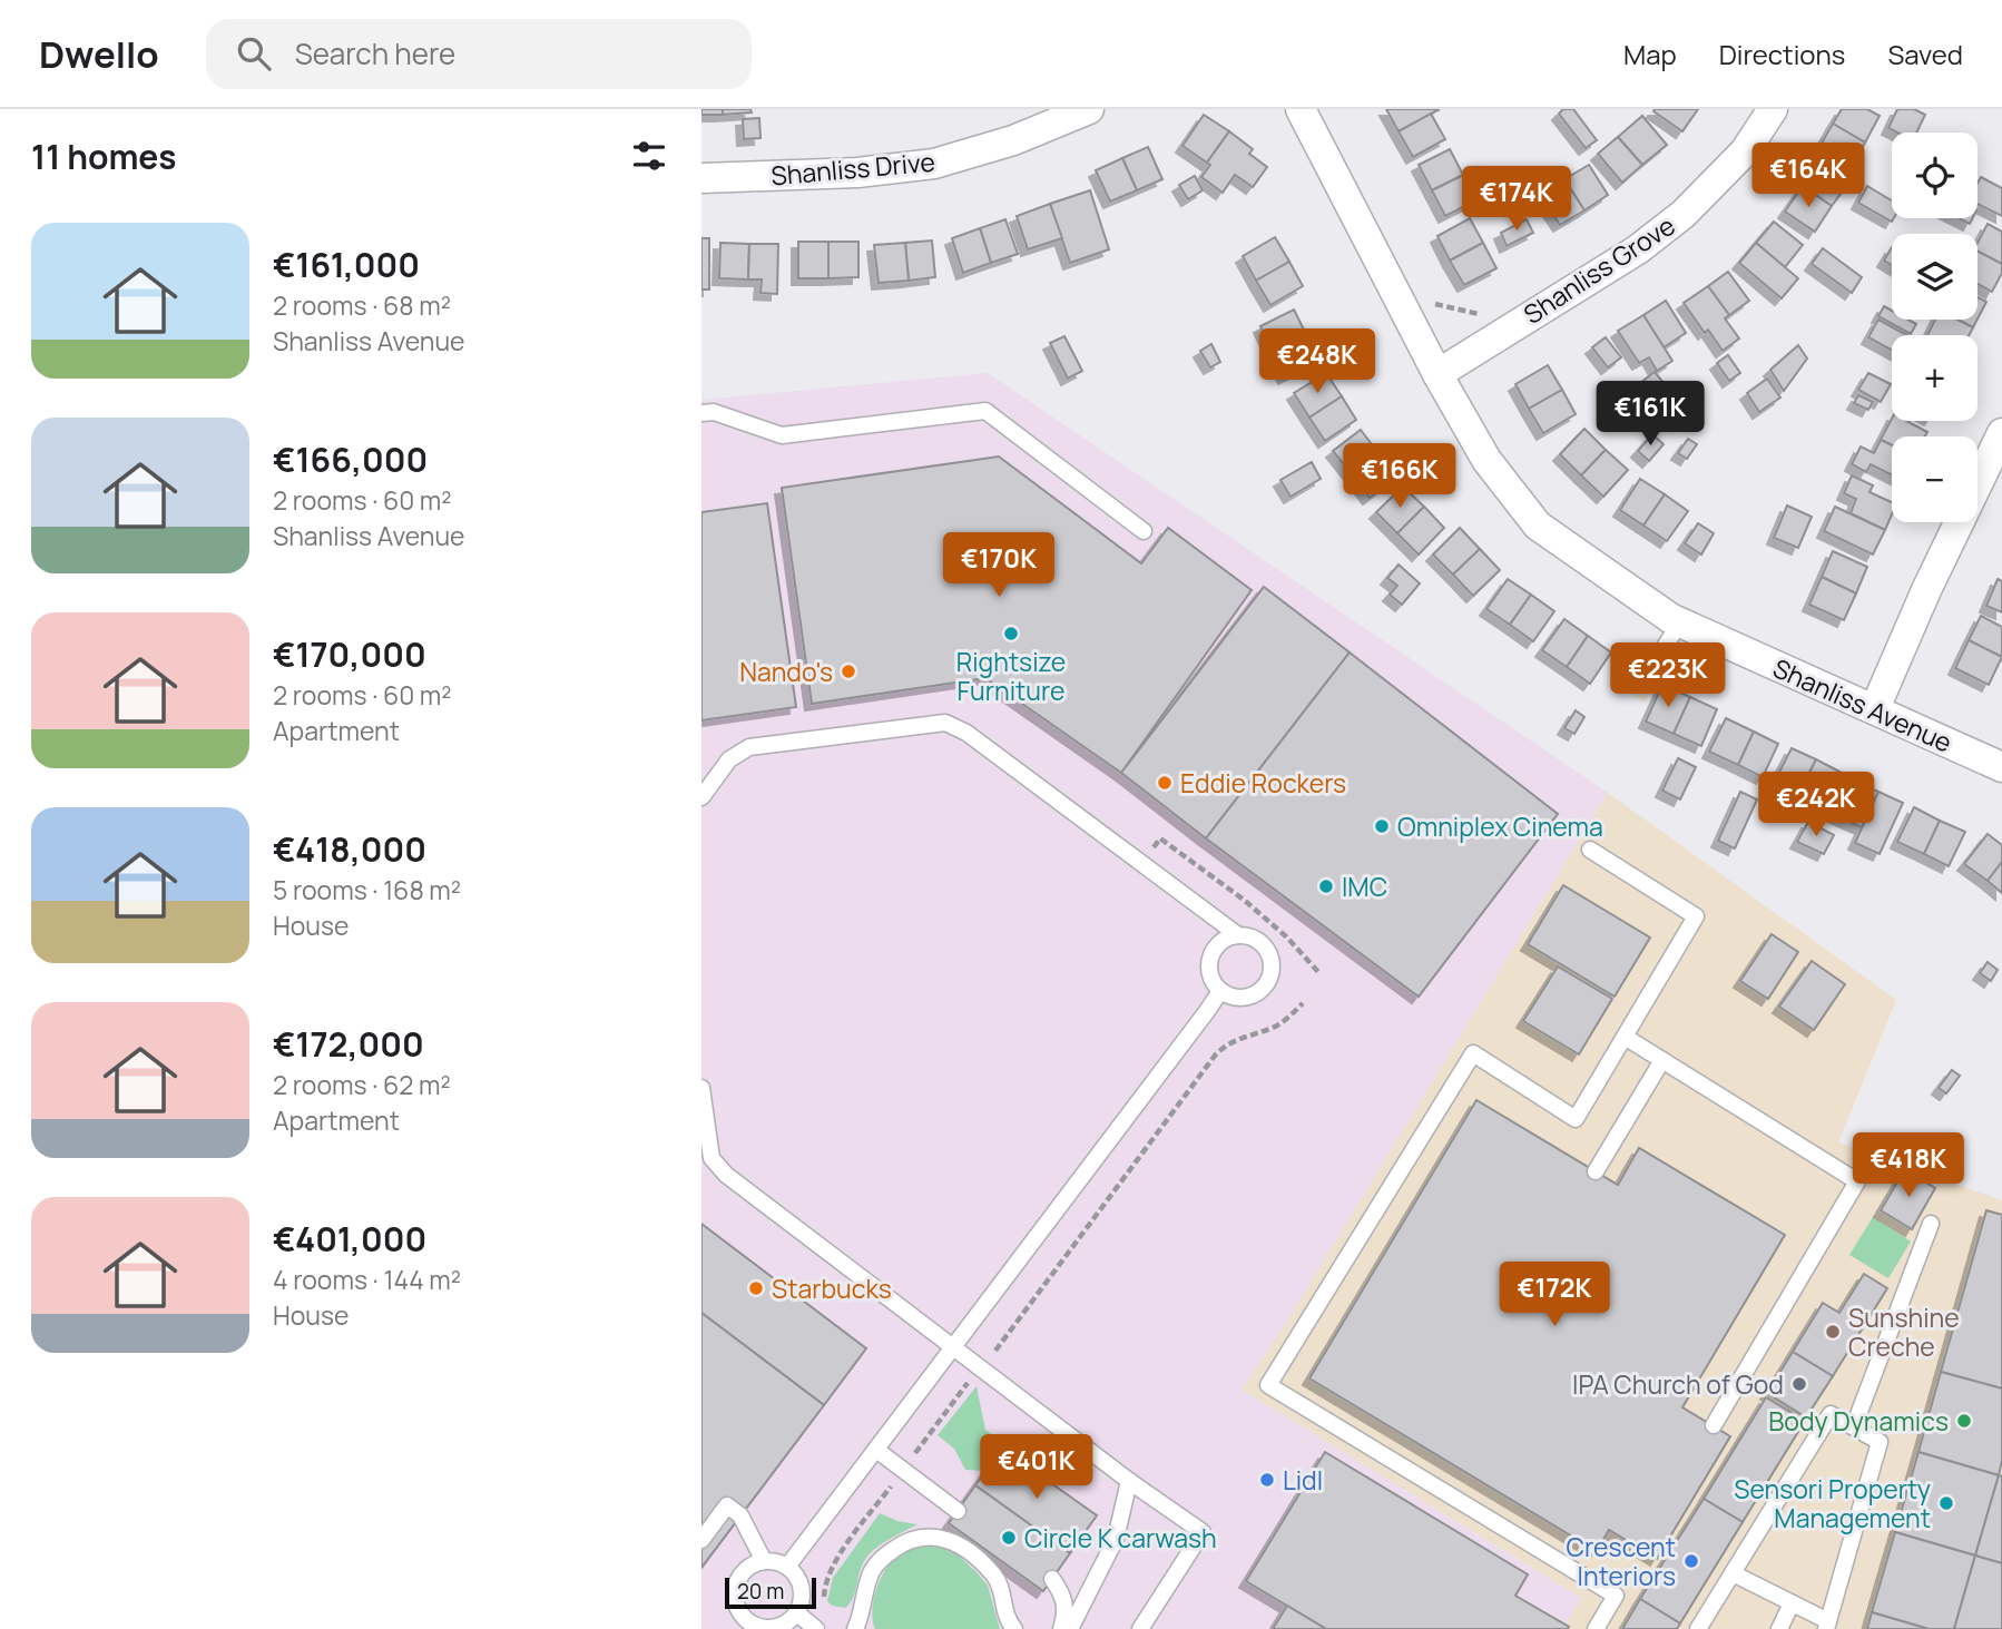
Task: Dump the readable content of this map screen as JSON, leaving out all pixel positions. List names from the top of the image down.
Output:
{
  "streets": {
    "street": ["Shanliss Drive", "Shanliss Grove", "Shanliss Avenue"]
  },
  "crossings": [
    ["Shanliss Grove", "Shanliss Avenue"]
  ],
  "places": [
    "Rightsize Furniture",
    "Nando's",
    "Eddie Rockers",
    "Omniplex Cinema",
    "IMC",
    "Starbucks",
    "Sunshine Creche",
    "IPA Church of God",
    "Body Dynamics",
    "Lidl",
    "Sensori Property Management",
    "Circle K carwash",
    "Crescent Interiors"
  ],
  "scale_bar": "20 m",
  "page": {
    "header": "Dwello",
    "search": "Search here",
    "nav": ["Map", "Directions", "Saved"],
    "heading": "11 homes",
    "map_buttons": ["+", "−"],
    "price": [
      "€164K",
      "€174K",
      "€248K",
      "€161K",
      "€166K",
      "€170K",
      "€223K",
      "€242K",
      "€418K",
      "€172K",
      "€401K"
    ],
    "list": [
      {
        "name": "€161,000",
        "note": "2 rooms · 68 m² · Shanliss Avenue"
      },
      {
        "name": "€166,000",
        "note": "2 rooms · 60 m² · Shanliss Avenue"
      },
      {
        "name": "€170,000",
        "note": "2 rooms · 60 m² · Apartment"
      },
      {
        "name": "€418,000",
        "note": "5 rooms · 168 m² · House"
      },
      {
        "name": "€172,000",
        "note": "2 rooms · 62 m² · Apartment"
      },
      {
        "name": "€401,000",
        "note": "4 rooms · 144 m² · House"
      }
    ],
    "scale": "20 m"
  }
}
